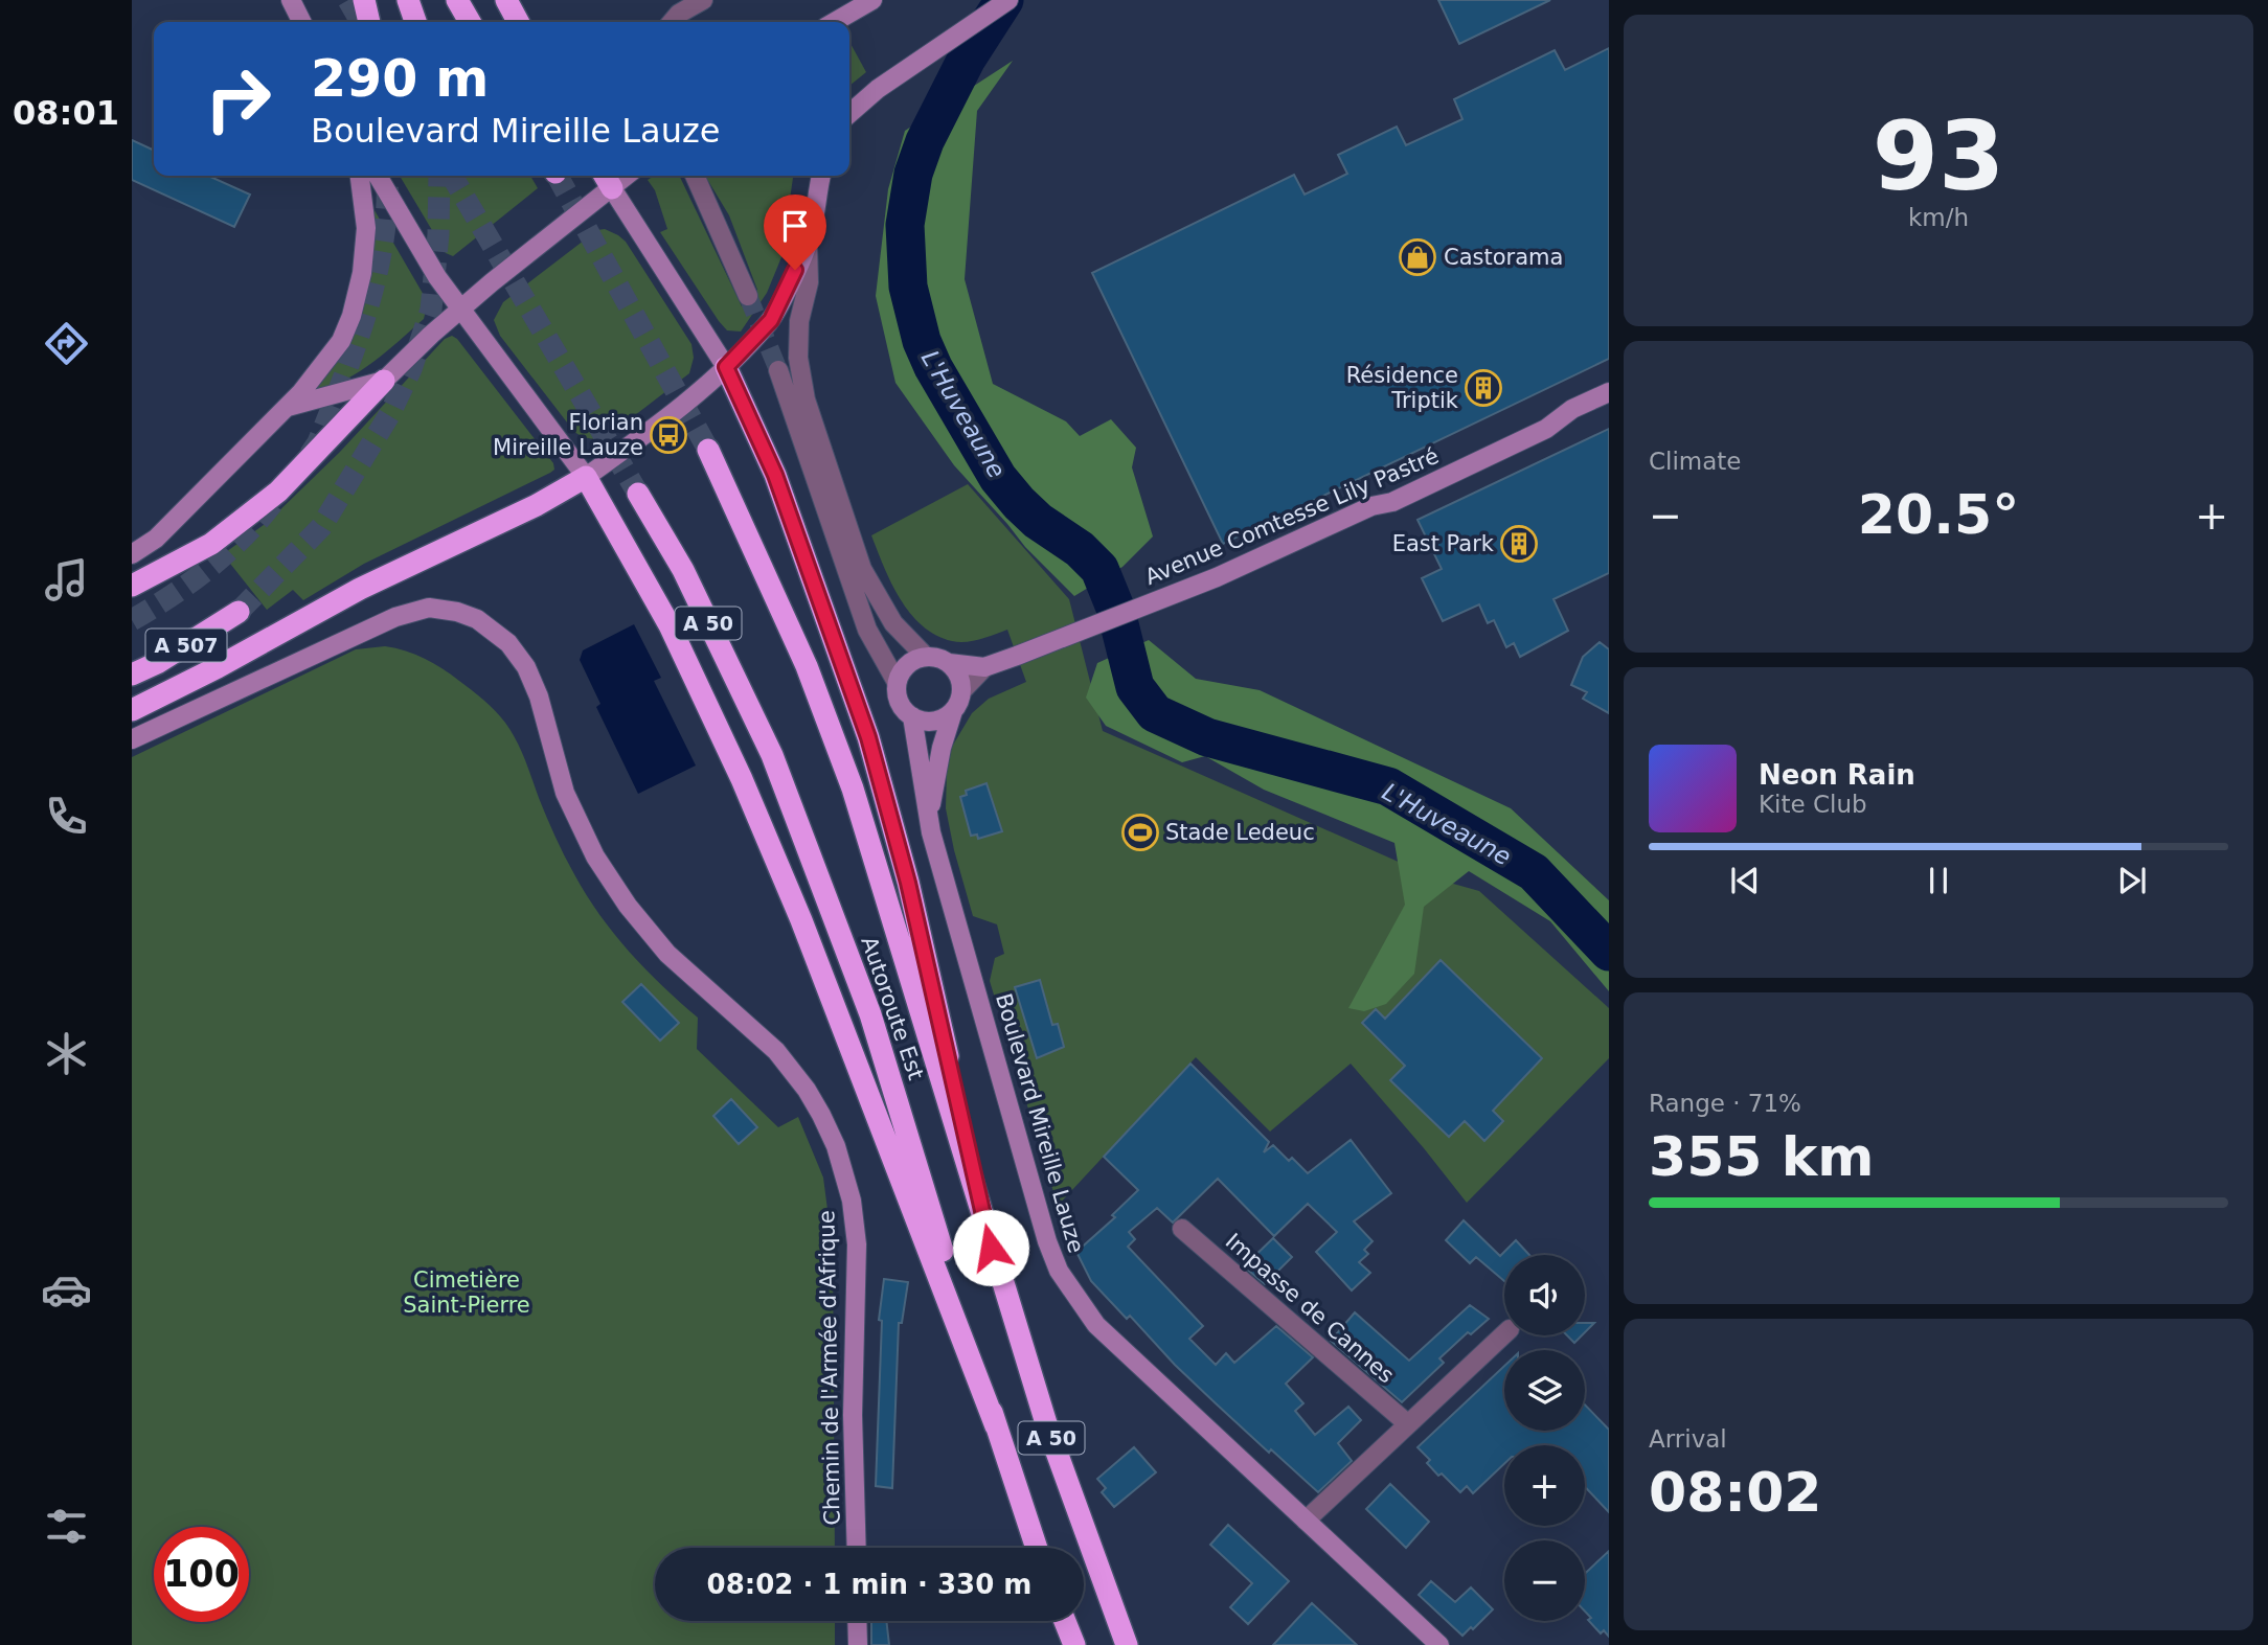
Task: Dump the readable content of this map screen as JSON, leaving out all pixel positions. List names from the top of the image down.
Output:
{
  "streets": {
    "highway": ["A 50", "A 507", "Autoroute Est"],
    "street": [
      "Avenue Comtesse Lily Pastré",
      "Boulevard Mireille Lauze",
      "Impasse de Cannes",
      "Chemin de l'Armée d'Afrique"
    ]
  },
  "crossings": [
    ["Avenue Comtesse Lily Pastré", "Boulevard Mireille Lauze"]
  ],
  "water": ["L'Huveaune"],
  "parks": ["Cimetière Saint-Pierre"],
  "places": {
    "shop": ["Castorama"],
    "building": ["Résidence Triptik", "East Park"],
    "bus stop": ["Florian Mireille Lauze"],
    "sports": ["Stade Ledeuc"]
  },
  "page": {
    "tabs": "08:01",
    "tile": [
      ["93", "km/h"],
      "Climate",
      ["Range · 71%", "355 km"],
      ["Arrival", "08:02"]
    ],
    "turn": ["290 m", "Boulevard Mireille Lauze"],
    "heat": ["−", "20.5°", "+"],
    "song": ["Neon Rain", "Kite Club"],
    "map_buttons": ["+", "−"],
    "limit": "100",
    "trip": "08:02 · 1 min · 330 m"
  }
}
